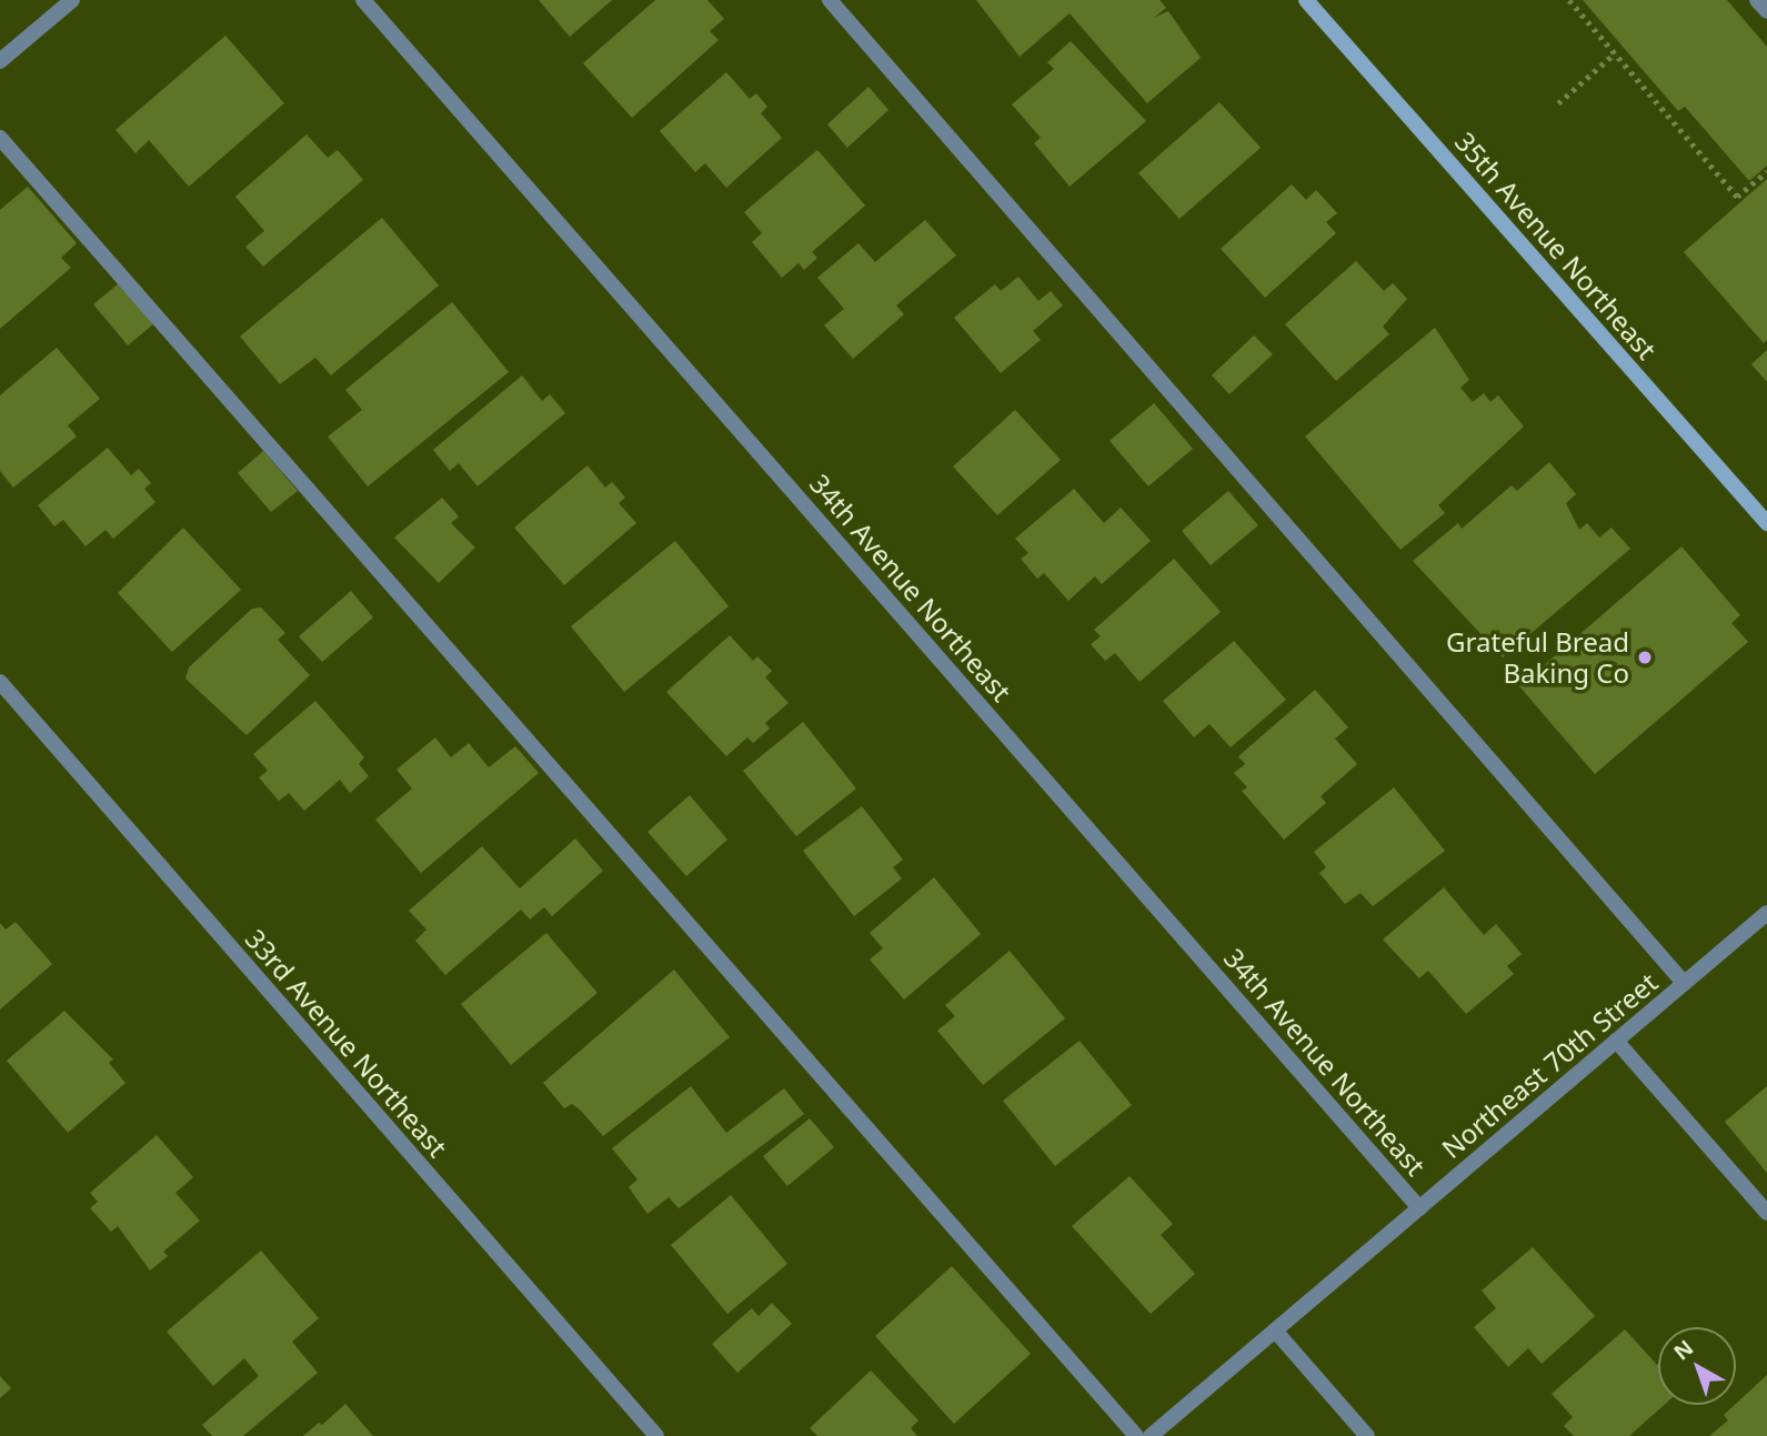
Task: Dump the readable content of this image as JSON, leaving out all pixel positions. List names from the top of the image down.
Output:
{
  "streets": {
    "main road": ["35th Avenue Northeast"],
    "street": ["34th Avenue Northeast", "33rd Avenue Northeast", "Northeast 70th Street"]
  },
  "crossings": [
    ["34th Avenue Northeast", "Northeast 70th Street"]
  ],
  "places": ["Grateful Bread Baking Co"],
  "north": "top left"
}
